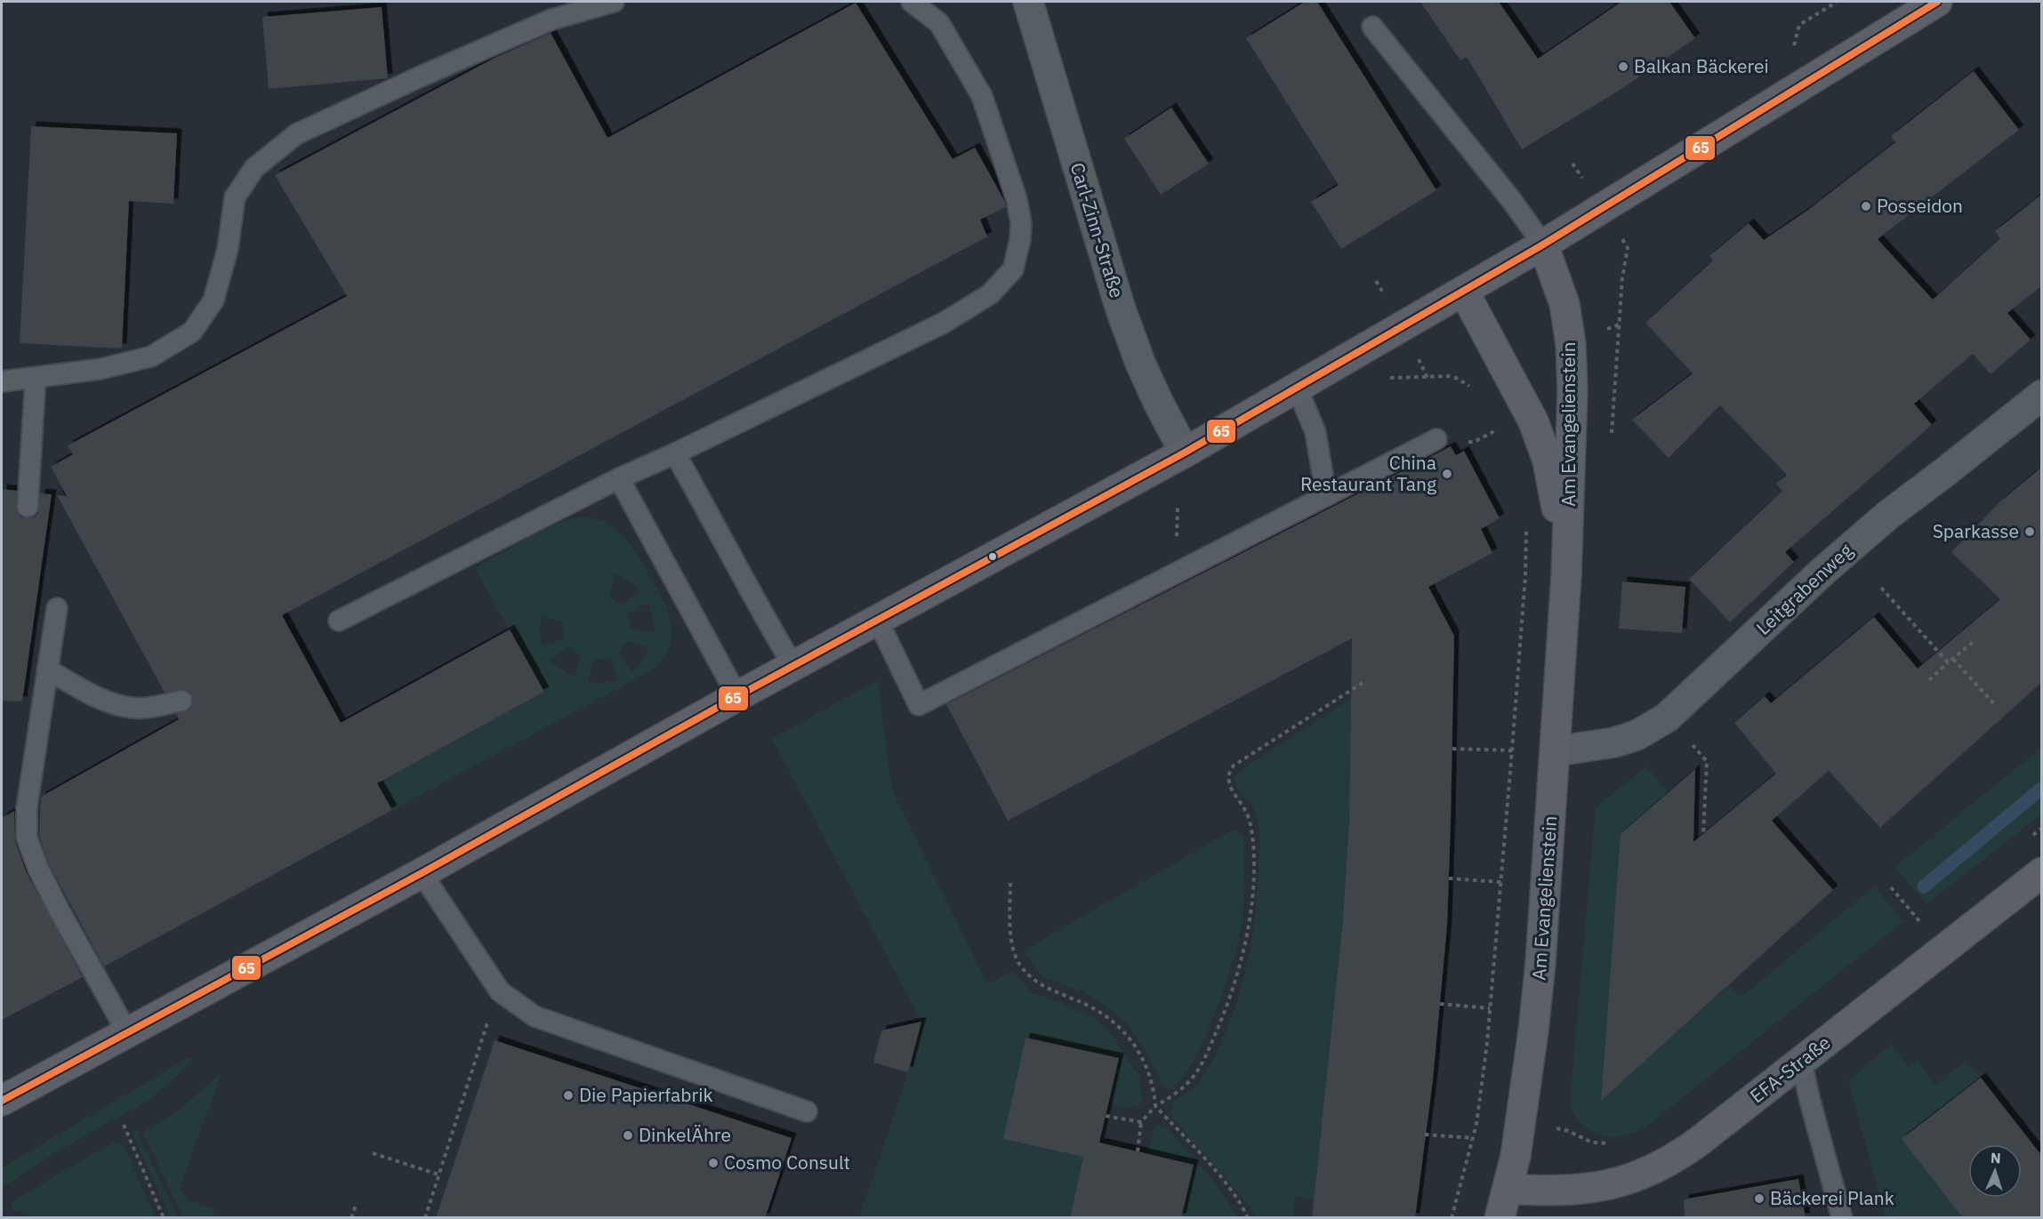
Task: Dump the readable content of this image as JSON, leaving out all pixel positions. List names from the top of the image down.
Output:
{
  "streets": {
    "main road": ["Am Evangelienstein", "EFA-Straße"],
    "street": ["Carl-Zinn-Straße", "Leitgrabenweg"]
  },
  "crossings": [
    ["Am Evangelienstein", "Leitgrabenweg"],
    ["Am Evangelienstein", "EFA-Straße"]
  ],
  "places": [
    "Balkan Bäckerei",
    "Posseidon",
    "China Restaurant Tang",
    "Sparkasse",
    "Die Papierfabrik",
    "DinkelÄhre",
    "Cosmo Consult",
    "Bäckerei Plank"
  ],
  "lines": ["transit line 65"],
  "north": "top"
}
